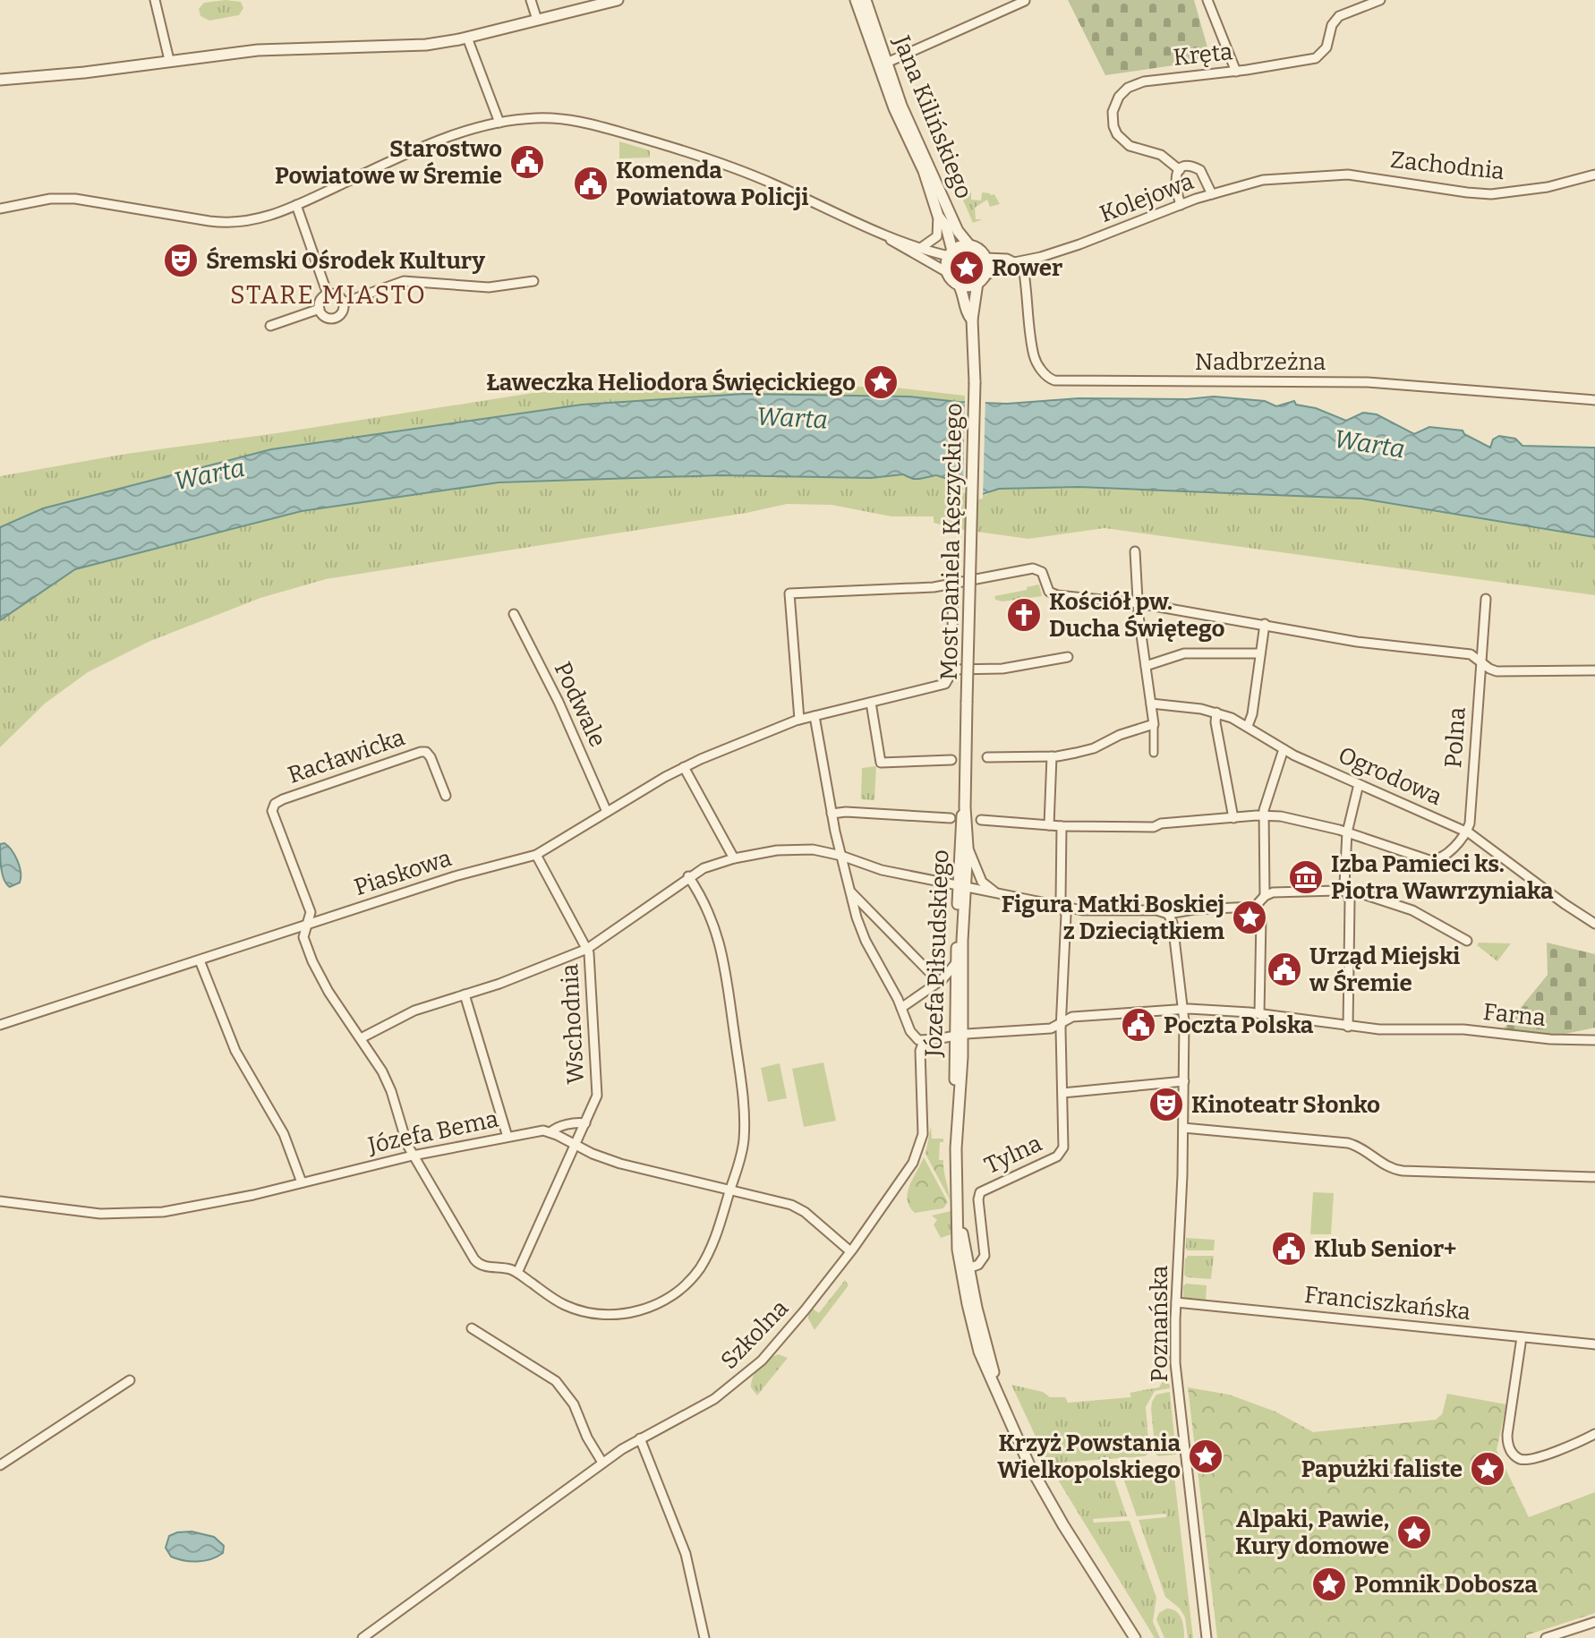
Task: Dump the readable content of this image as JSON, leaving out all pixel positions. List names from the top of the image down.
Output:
{
  "streets": {
    "street": [
      "Kręta",
      "Jana Kilińskiego",
      "Zachodnia",
      "Kolejowa",
      "Nadbrzeżna",
      "Most Daniela Kęszyckiego",
      "Podwale",
      "Polna",
      "Racławicka",
      "Ogrodowa",
      "Piaskowa",
      "Józefa Piłsudskiego",
      "Farna",
      "Wschodnia",
      "Józefa Bema",
      "Tylna",
      "Franciszkańska",
      "Poznańska",
      "Szkolna"
    ]
  },
  "crossings": [
    ["Kręta", "Kolejowa"],
    ["Jana Kilińskiego", "Kolejowa"],
    ["Zachodnia", "Kolejowa"],
    ["Kolejowa", "Nadbrzeżna"],
    ["Most Daniela Kęszyckiego", "Józefa Piłsudskiego"],
    ["Podwale", "Piaskowa"],
    ["Polna", "Ogrodowa"],
    ["Racławicka", "Piaskowa"],
    ["Piaskowa", "Wschodnia"],
    ["Józefa Piłsudskiego", "Tylna"],
    ["Farna", "Tylna"],
    ["Farna", "Poznańska"],
    ["Wschodnia", "Józefa Bema"],
    ["Franciszkańska", "Poznańska"]
  ],
  "districts": ["STARE MIASTO"],
  "water": ["Warta"],
  "places": {
    "public building": [
      "Starostwo Powiatowe w Śremie",
      "Komenda Powiatowa Policji",
      "Urząd Miejski w Śremie",
      "Poczta Polska",
      "Klub Senior+"
    ],
    "theatre": ["Śremski Ośrodek Kultury", "Kinoteatr Słonko"],
    "place": [
      "Rower",
      "Ławeczka Heliodora Święcickiego",
      "Figura Matki Boskiej z Dzieciątkiem",
      "Krzyż Powstania Wielkopolskiego",
      "Papużki faliste",
      "Alpaki, Pawie, Kury domowe",
      "Pomnik Dobosza"
    ],
    "church": ["Kościół pw. Ducha Świętego"],
    "museum": ["Izba Pamieci ks. Piotra Wawrzyniaka"]
  }
}
